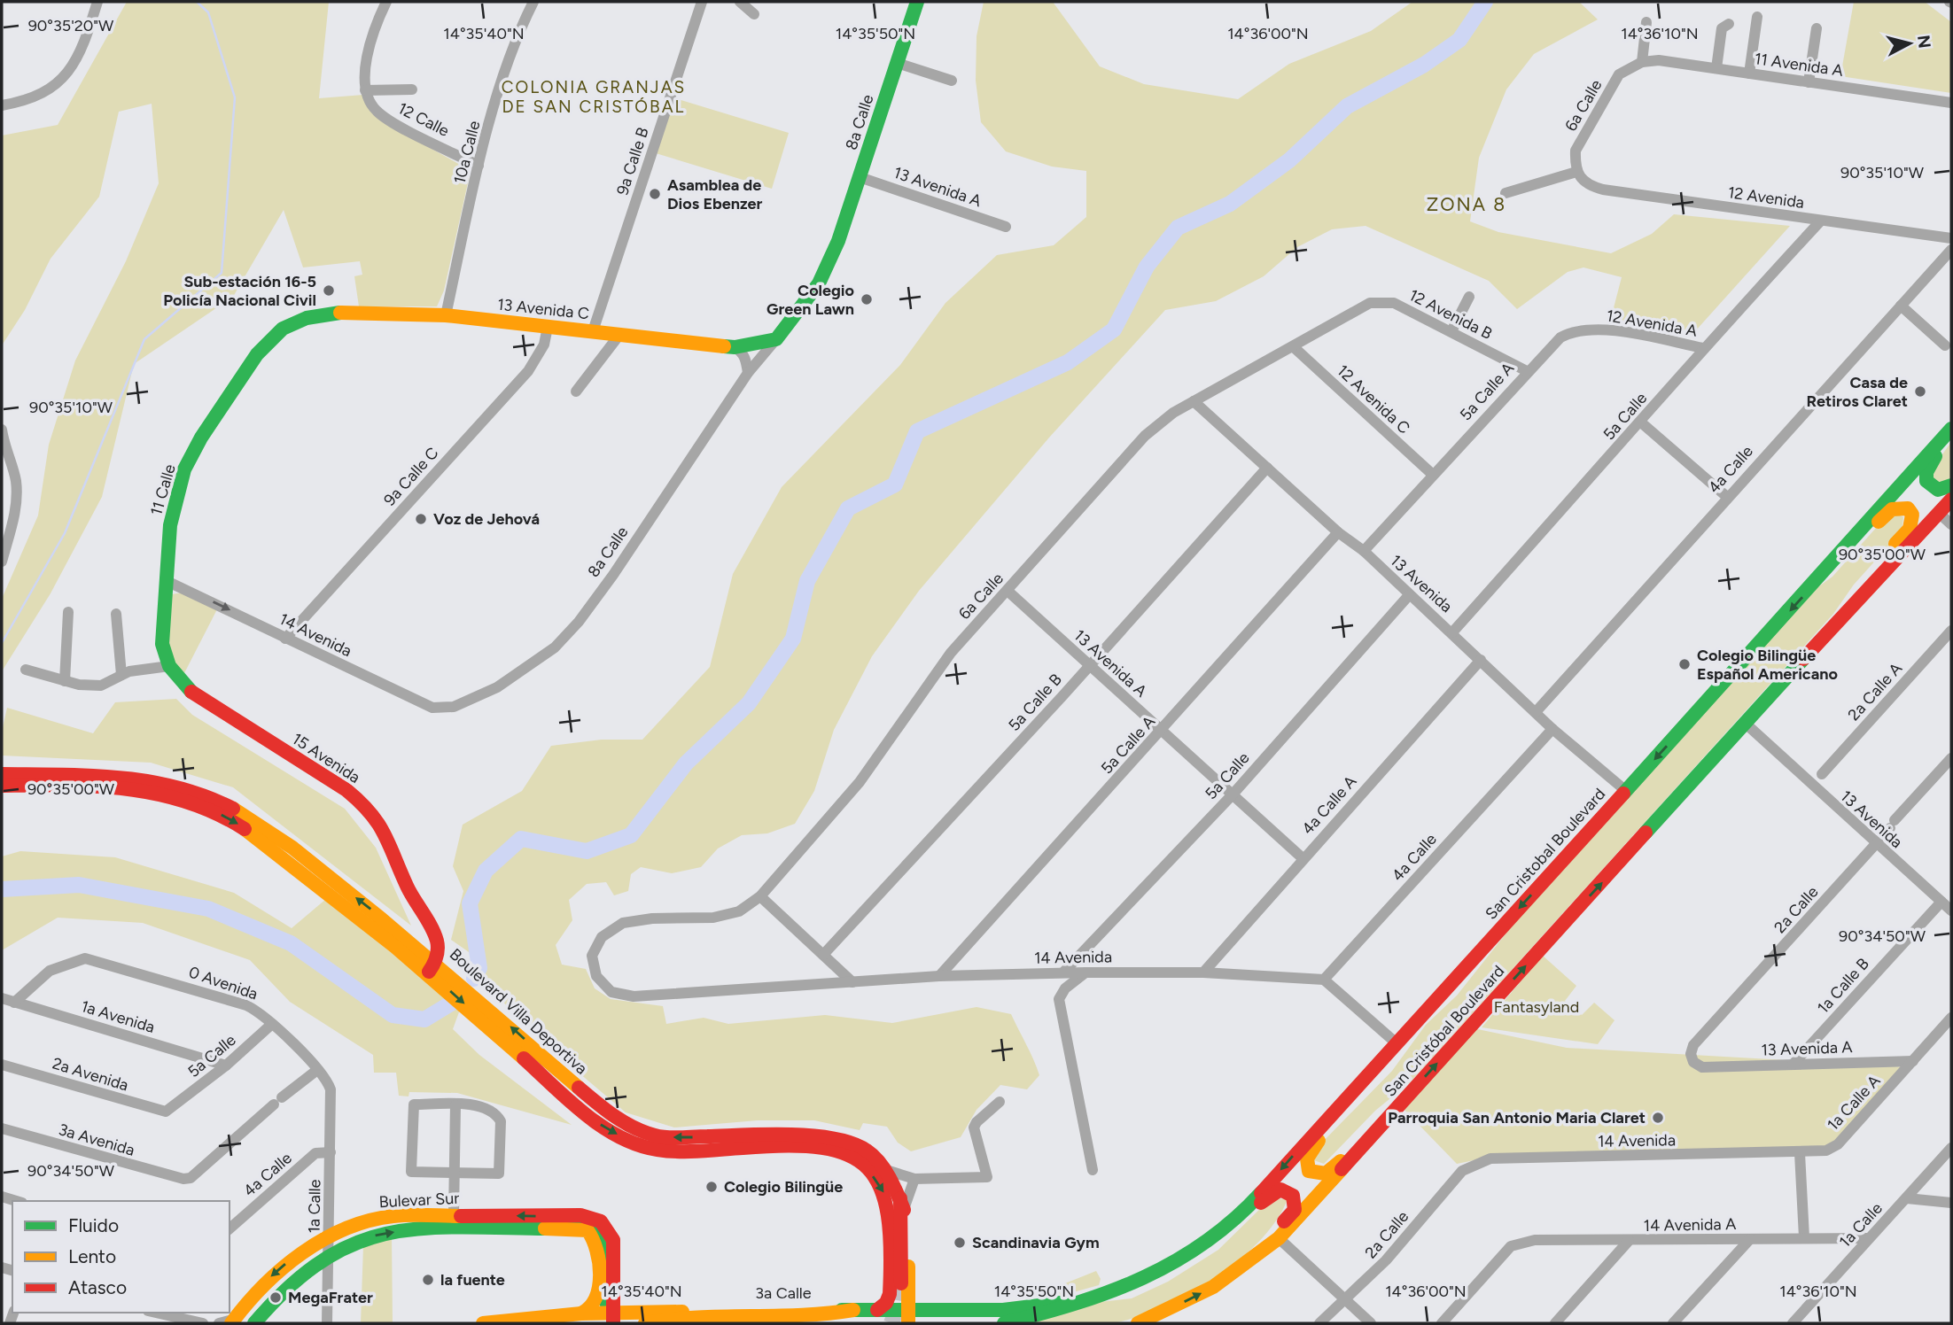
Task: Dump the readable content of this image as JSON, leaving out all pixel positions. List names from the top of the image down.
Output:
{
  "streets": {
    "main road": [
      "8a Calle",
      "13 Avenida C",
      "11 Calle",
      "15 Avenida",
      "San Cristobal Boulevard",
      "Boulevard Villa Deportiva",
      "San Cristóbal Boulevard",
      "Bulevar Sur",
      "3a Calle"
    ],
    "street": [
      "11 Avenida A",
      "6a Calle",
      "12 Calle",
      "10a Calle",
      "9a Calle B",
      "13 Avenida A",
      "12 Avenida",
      "12 Avenida B",
      "12 Avenida A",
      "5a Calle A",
      "12 Avenida C",
      "5a Calle",
      "4a Calle",
      "9a Calle C",
      "13 Avenida",
      "14 Avenida",
      "2a Calle A",
      "5a Calle B",
      "4a Calle A",
      "2a Calle",
      "0 Avenida",
      "1a Calle B",
      "1a Avenida",
      "2a Avenida",
      "1a Calle A",
      "3a Avenida",
      "1a Calle",
      "14 Avenida A"
    ]
  },
  "crossings": [
    ["11 Avenida A", "6a Calle"],
    ["6a Calle", "13 Avenida A"],
    ["6a Calle", "12 Avenida"],
    ["6a Calle", "12 Avenida B"],
    ["6a Calle", "12 Avenida C"],
    ["6a Calle", "13 Avenida"],
    ["6a Calle", "14 Avenida"],
    ["12 Calle", "10a Calle"],
    ["8a Calle", "13 Avenida A"],
    ["8a Calle", "13 Avenida C"],
    ["8a Calle", "14 Avenida"],
    ["10a Calle", "13 Avenida C"],
    ["9a Calle B", "13 Avenida C"],
    ["13 Avenida A", "5a Calle A"],
    ["13 Avenida A", "5a Calle"],
    ["13 Avenida A", "5a Calle B"],
    ["13 Avenida A", "4a Calle A"],
    ["13 Avenida A", "2a Calle"],
    ["13 Avenida A", "1a Calle B"],
    ["13 Avenida A", "1a Calle A"],
    ["12 Avenida", "5a Calle"],
    ["13 Avenida C", "9a Calle C"],
    ["13 Avenida C", "11 Calle"],
    ["12 Avenida B", "5a Calle A"],
    ["12 Avenida A", "5a Calle A"],
    ["12 Avenida A", "5a Calle"],
    ["5a Calle A", "12 Avenida C"],
    ["5a Calle A", "13 Avenida"],
    ["5a Calle A", "14 Avenida"],
    ["5a Calle", "13 Avenida"],
    ["5a Calle", "14 Avenida"],
    ["5a Calle", "0 Avenida"],
    ["5a Calle", "1a Avenida"],
    ["5a Calle", "2a Avenida"],
    ["4a Calle", "13 Avenida"],
    ["4a Calle", "14 Avenida"],
    ["4a Calle", "1a Calle"],
    ["9a Calle C", "14 Avenida"],
    ["11 Calle", "14 Avenida"],
    ["11 Calle", "15 Avenida"],
    ["13 Avenida", "5a Calle B"],
    ["13 Avenida", "4a Calle A"],
    ["13 Avenida", "San Cristobal Boulevard"],
    ["13 Avenida", "2a Calle"],
    ["13 Avenida", "1a Calle B"],
    ["13 Avenida", "San Cristóbal Boulevard"],
    ["14 Avenida", "4a Calle A"],
    ["14 Avenida", "2a Calle"],
    ["14 Avenida", "1a Calle A"],
    ["15 Avenida", "Boulevard Villa Deportiva"],
    ["San Cristobal Boulevard", "3a Calle"],
    ["0 Avenida", "1a Avenida"],
    ["0 Avenida", "3a Avenida"],
    ["0 Avenida", "1a Calle"],
    ["Boulevard Villa Deportiva", "3a Calle"],
    ["Bulevar Sur", "1a Calle"],
    ["Bulevar Sur", "3a Calle"],
    ["1a Calle", "14 Avenida A"]
  ],
  "one_way": ["San Cristobal Boulevard", "San Cristóbal Boulevard"],
  "districts": ["COLONIA GRANJAS DE SAN CRISTÓBAL", "ZONA 8"],
  "parks": ["Fantasyland"],
  "places": [
    "Asamblea de Dios Ebenzer",
    "Sub-estación 16-5 Policía Nacional Civil",
    "Colegio Green Lawn",
    "Casa de Retiros Claret",
    "Voz de Jehová",
    "Colegio Bilingüe Español Americano",
    "Parroquia San Antonio Maria Claret",
    "Colegio Bilingüe",
    "Scandinavia Gym",
    "la fuente",
    "MegaFrater"
  ],
  "legend": ["Fluido", "Lento", "Atasco"],
  "north": "right",
  "coordinates": [
    "90°35'20\"W",
    "14°35'40\"N",
    "14°35'50\"N",
    "14°36'00\"N",
    "14°36'10\"N",
    "90°35'10\"W",
    "90°35'00\"W",
    "90°34'50\"W"
  ]
}
